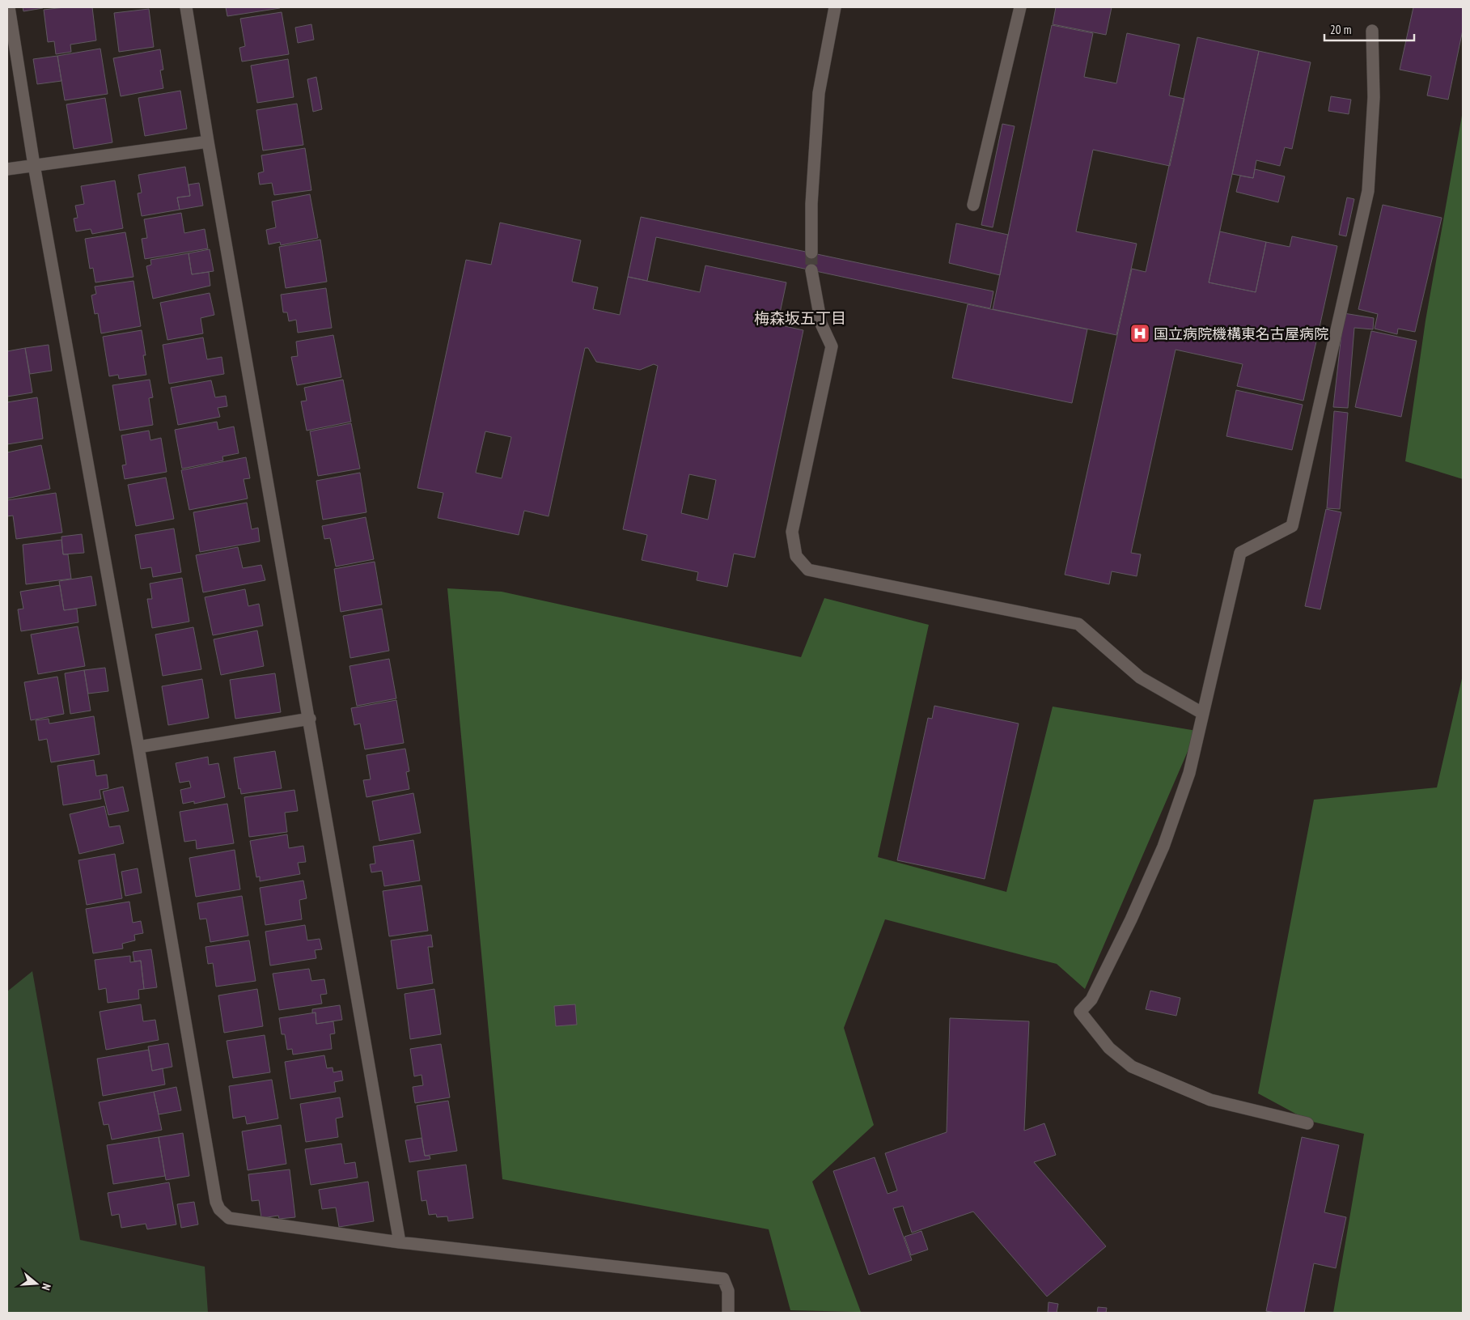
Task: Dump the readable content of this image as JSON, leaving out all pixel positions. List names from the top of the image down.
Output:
{
  "districts": ["梅森坂五丁目"],
  "places": {
    "hospital": ["国立病院機構東名古屋病院"]
  },
  "scale_bar": "20 m",
  "north": "right"
}
